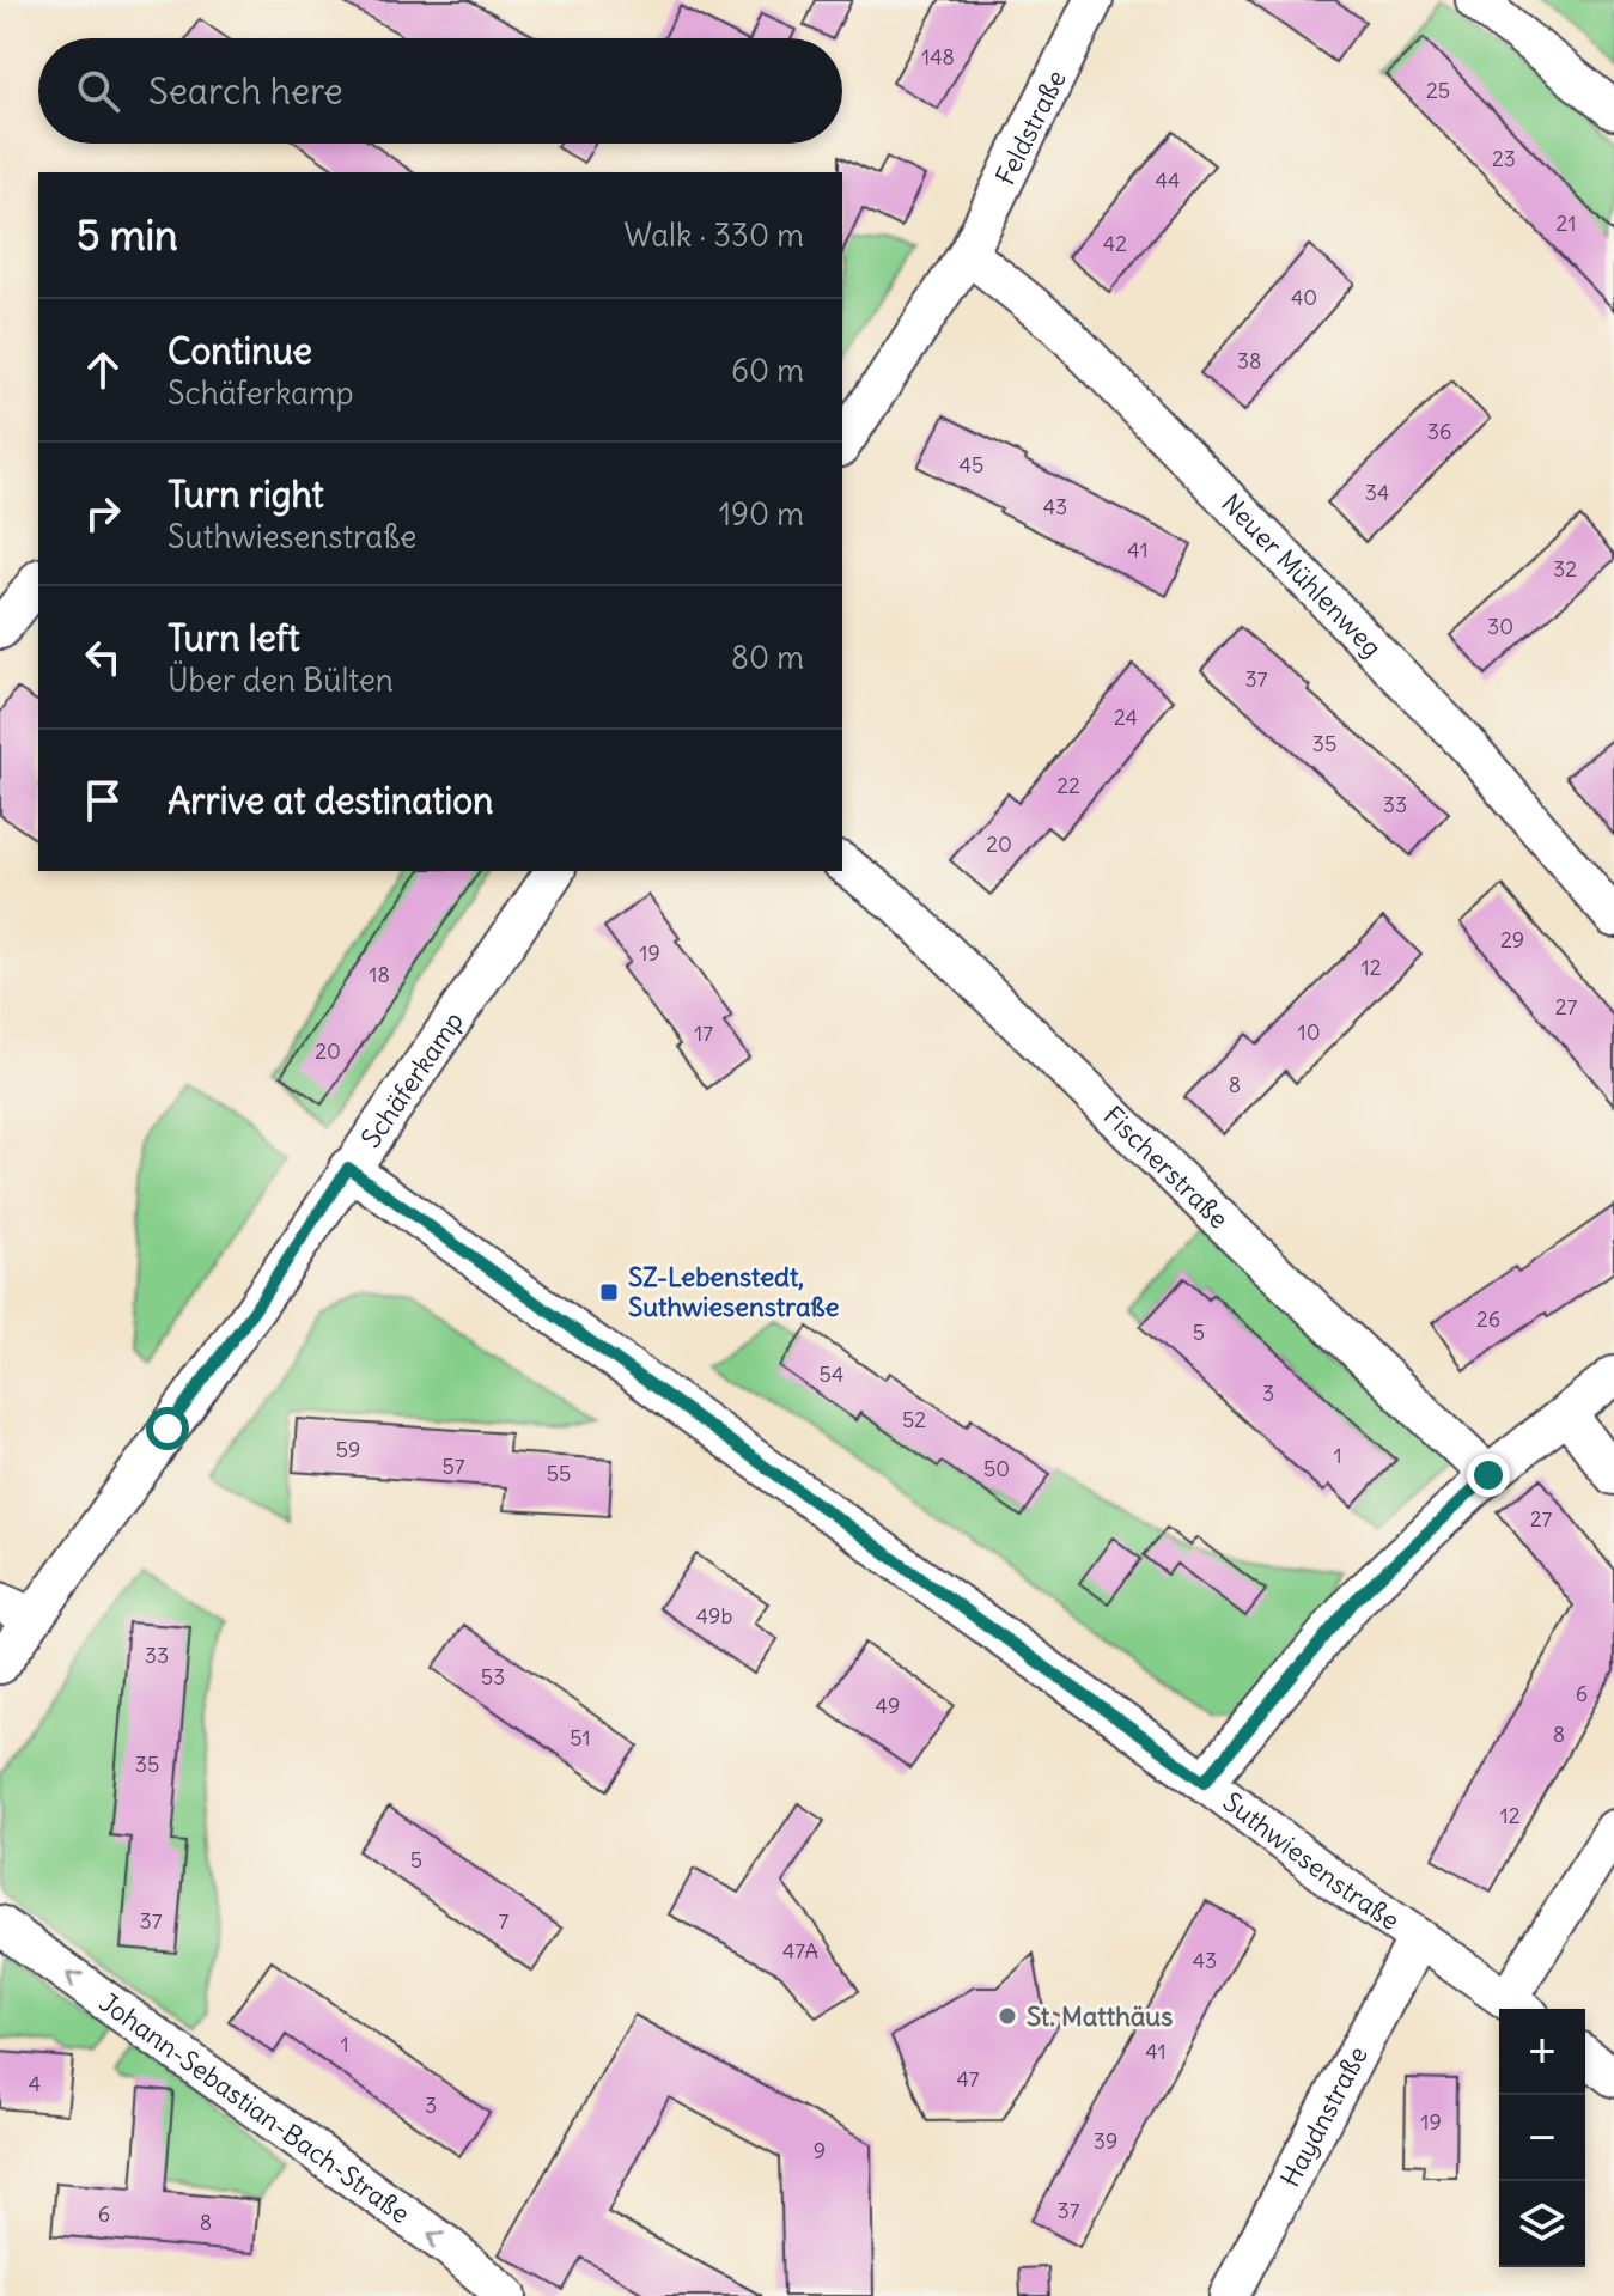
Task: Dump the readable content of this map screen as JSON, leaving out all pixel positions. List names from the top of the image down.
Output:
{
  "streets": {
    "street": [
      "Feldstraße",
      "Neuer Mühlenweg",
      "Schäferkamp",
      "Fischerstraße",
      "Suthwiesenstraße",
      "Johann-Sebastian-Bach-Straße",
      "Haydnstraße"
    ]
  },
  "crossings": [
    ["Feldstraße", "Neuer Mühlenweg"],
    ["Schäferkamp", "Suthwiesenstraße"],
    ["Suthwiesenstraße", "Haydnstraße"]
  ],
  "one_way": ["Johann-Sebastian-Bach-Straße"],
  "places": {
    "transit": ["SZ-Lebenstedt, Suthwiesenstraße"],
    "other": ["St. Matthäus"]
  },
  "house_numbers": [
    "148",
    "25",
    "23",
    "44",
    "21",
    "42",
    "40",
    "38",
    "36",
    "45",
    "34",
    "43",
    "41",
    "32",
    "30",
    "37",
    "24",
    "35",
    "22",
    "33",
    "20",
    "29",
    "19",
    "12",
    "18",
    "27",
    "10",
    "17",
    "20",
    "8",
    "26",
    "5",
    "54",
    "3",
    "52",
    "59",
    "1",
    "57",
    "50",
    "55",
    "27",
    "49b",
    "33",
    "53",
    "6",
    "49",
    "8",
    "51",
    "35",
    "12",
    "5",
    "37",
    "7",
    "47A",
    "43",
    "1",
    "41",
    "47",
    "4",
    "3",
    "19",
    "39",
    "9",
    "37",
    "6",
    "8"
  ],
  "page": {
    "search": "Search here",
    "heading": ["5 min", "Walk · 330 m"],
    "list": [
      ["Continue", "Schäferkamp", "60 m"],
      ["Turn right", "Suthwiesenstraße", "190 m"],
      ["Turn left", "Über den Bülten", "80 m"],
      "Arrive at destination"
    ],
    "map_buttons": ["+", "−"]
  }
}
